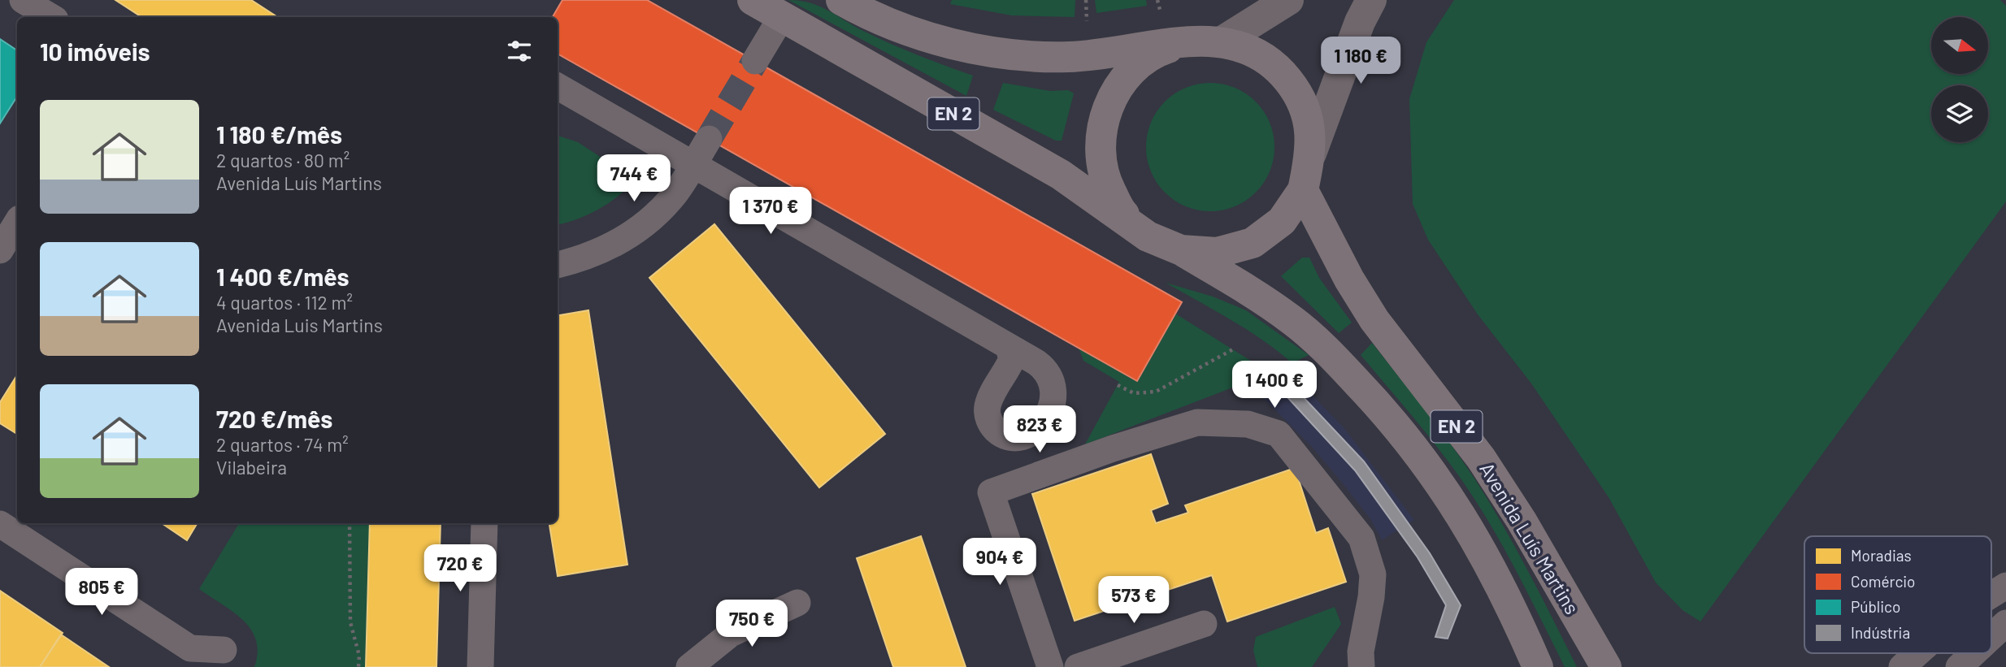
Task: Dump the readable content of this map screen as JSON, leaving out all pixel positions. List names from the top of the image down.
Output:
{
  "streets": {
    "main road": ["EN 2", "Avenida Luís Martins"]
  },
  "crossings": [
    ["EN 2", "Avenida Luís Martins"]
  ],
  "legend": [
    "Moradias",
    "Comércio",
    "Público",
    "Indústria"
  ],
  "north": "right",
  "page": {
    "heading": "10 imóveis",
    "price": [
      "1 180 €",
      "744 €",
      "1 370 €",
      "1 400 €",
      "823 €",
      "904 €",
      "720 €",
      "805 €",
      "573 €",
      "750 €"
    ],
    "list": [
      {
        "name": "1 180 €/mês",
        "note": "2 quartos · 80 m² · Avenida Luís Martins"
      },
      {
        "name": "1 400 €/mês",
        "note": "4 quartos · 112 m² · Avenida Luis Martins"
      },
      {
        "name": "720 €/mês",
        "note": "2 quartos · 74 m² · Vilabeira"
      }
    ]
  }
}
